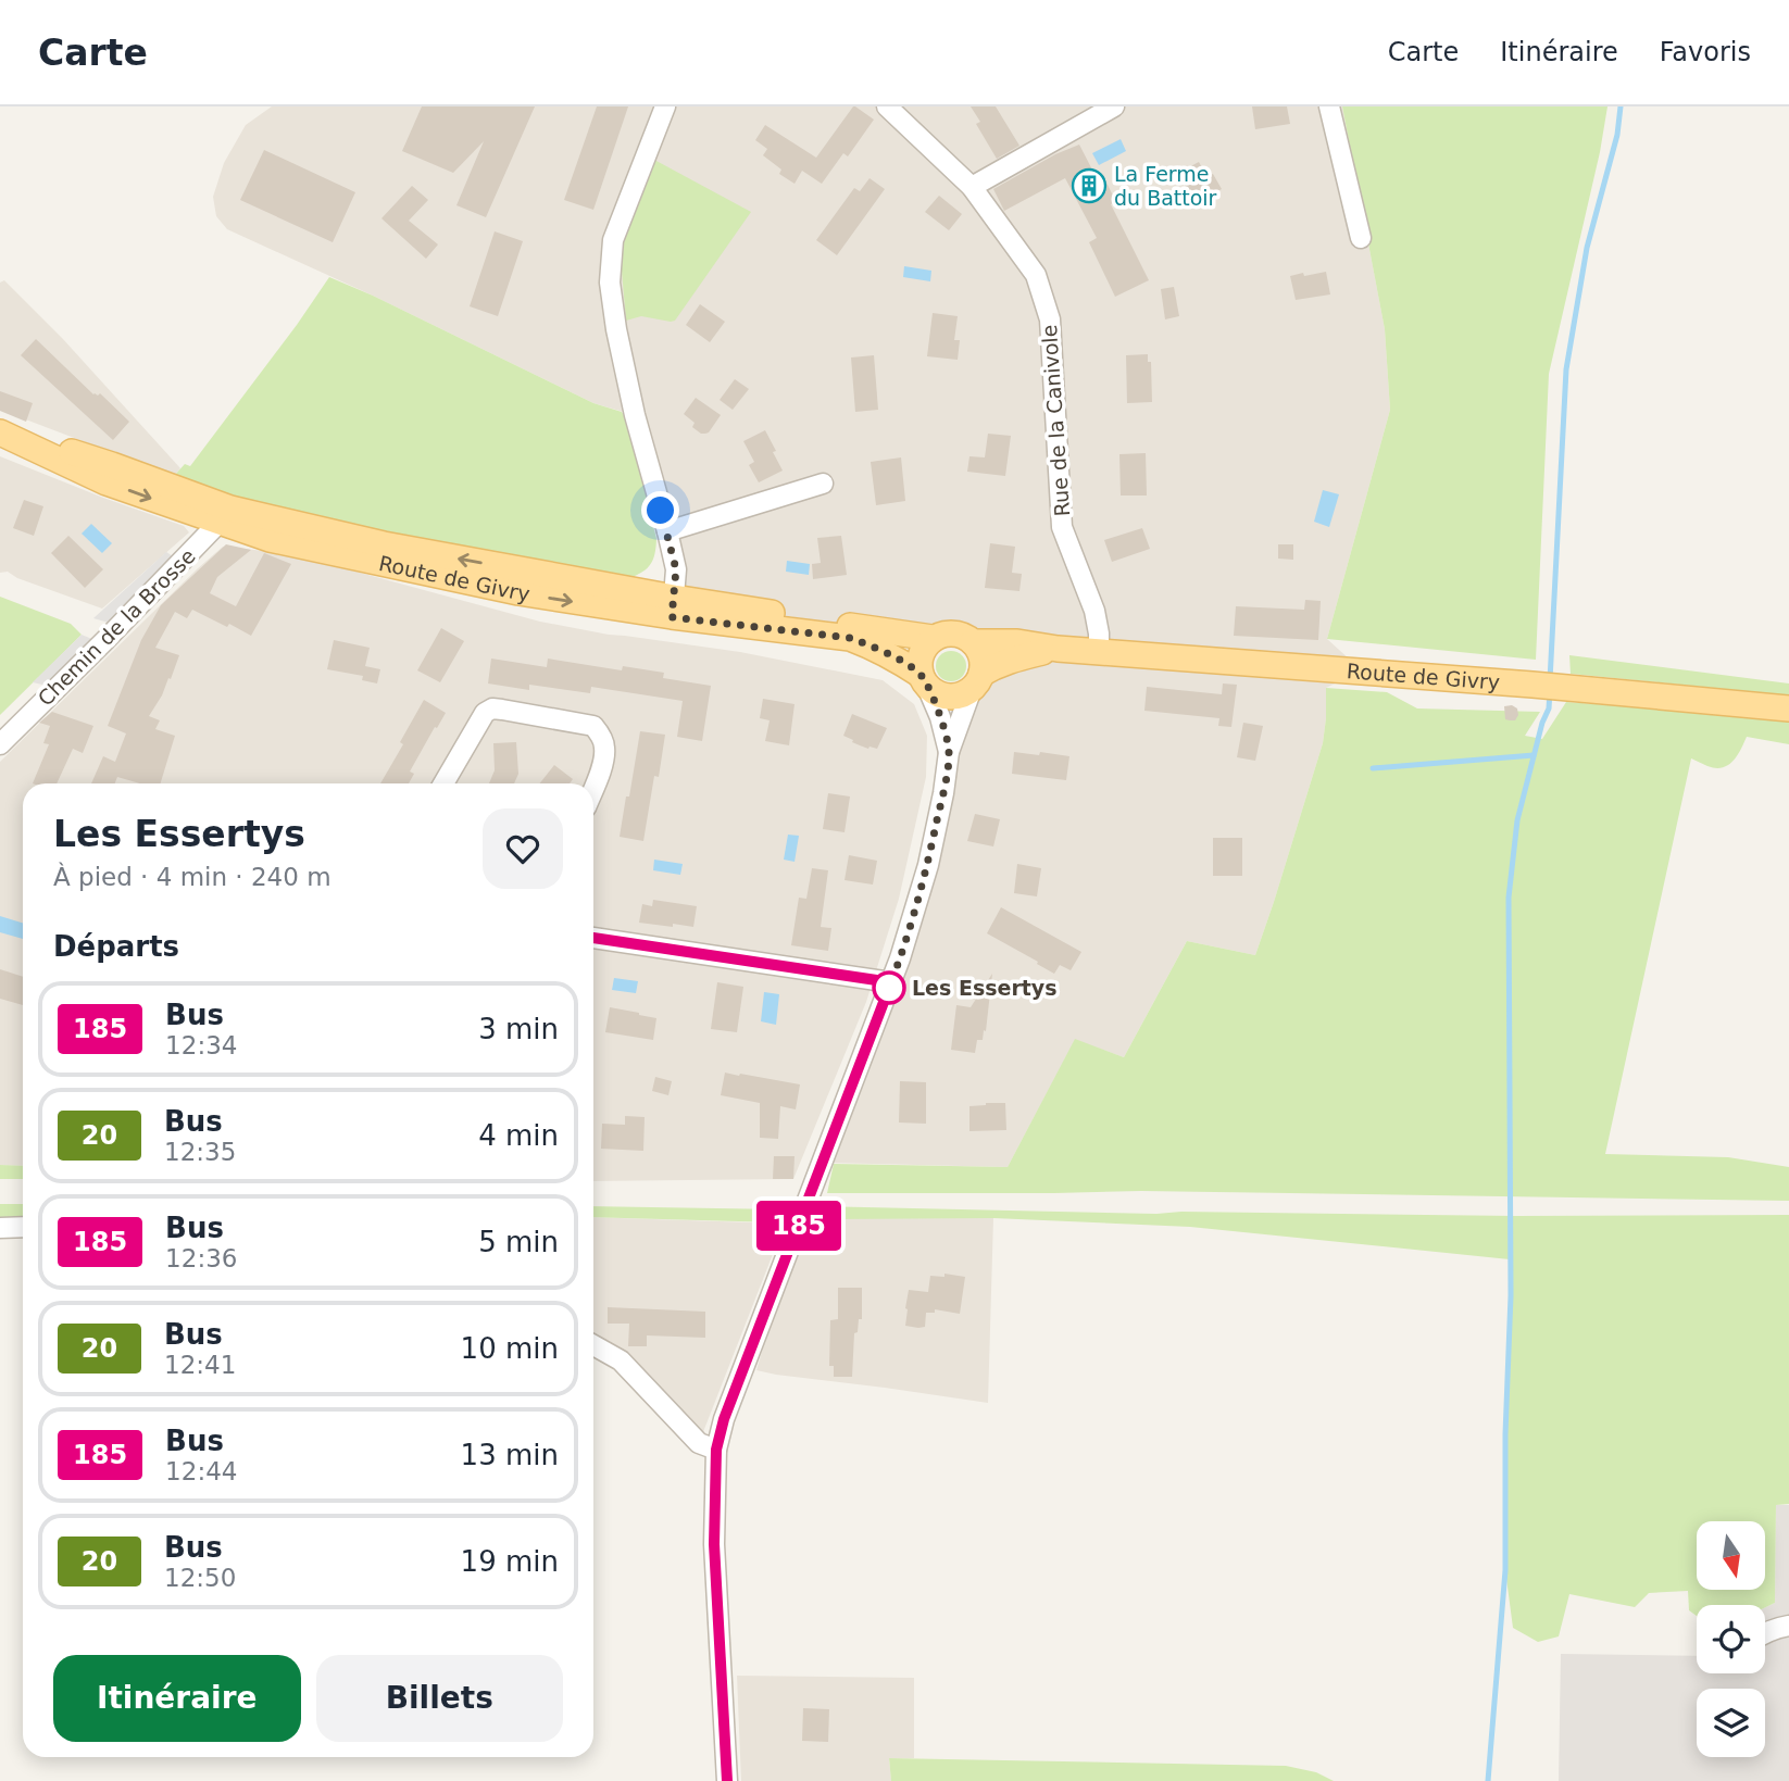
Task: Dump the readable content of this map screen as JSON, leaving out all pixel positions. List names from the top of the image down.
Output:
{
  "streets": {
    "main road": ["Route de Givry"],
    "street": ["Rue de la Canivole", "Chemin de la Brosse"]
  },
  "crossings": [
    ["Rue de la Canivole", "Route de Givry"],
    ["Route de Givry", "Chemin de la Brosse"]
  ],
  "places": {
    "building": ["La Ferme du Battoir"],
    "other": ["Les Essertys"]
  },
  "lines": ["bus line 185"],
  "north": "bottom",
  "page": {
    "header": "Carte",
    "nav": ["Carte", "Itinéraire", "Favoris"],
    "on_map": "185",
    "heading": [
      ["Les Essertys", "À pied · 4 min · 240 m"],
      "Départs"
    ],
    "list": [
      {
        "mark": "185",
        "name": "Bus",
        "note": "12:34",
        "value": "3 min"
      },
      {
        "mark": "20",
        "name": "Bus",
        "note": "12:35",
        "value": "4 min"
      },
      {
        "mark": "185",
        "name": "Bus",
        "note": "12:36",
        "value": "5 min"
      },
      {
        "mark": "20",
        "name": "Bus",
        "note": "12:41",
        "value": "10 min"
      },
      {
        "mark": "185",
        "name": "Bus",
        "note": "12:44",
        "value": "13 min"
      },
      {
        "mark": "20",
        "name": "Bus",
        "note": "12:50",
        "value": "19 min"
      }
    ],
    "buttons": ["Itinéraire", "Billets"]
  }
}
